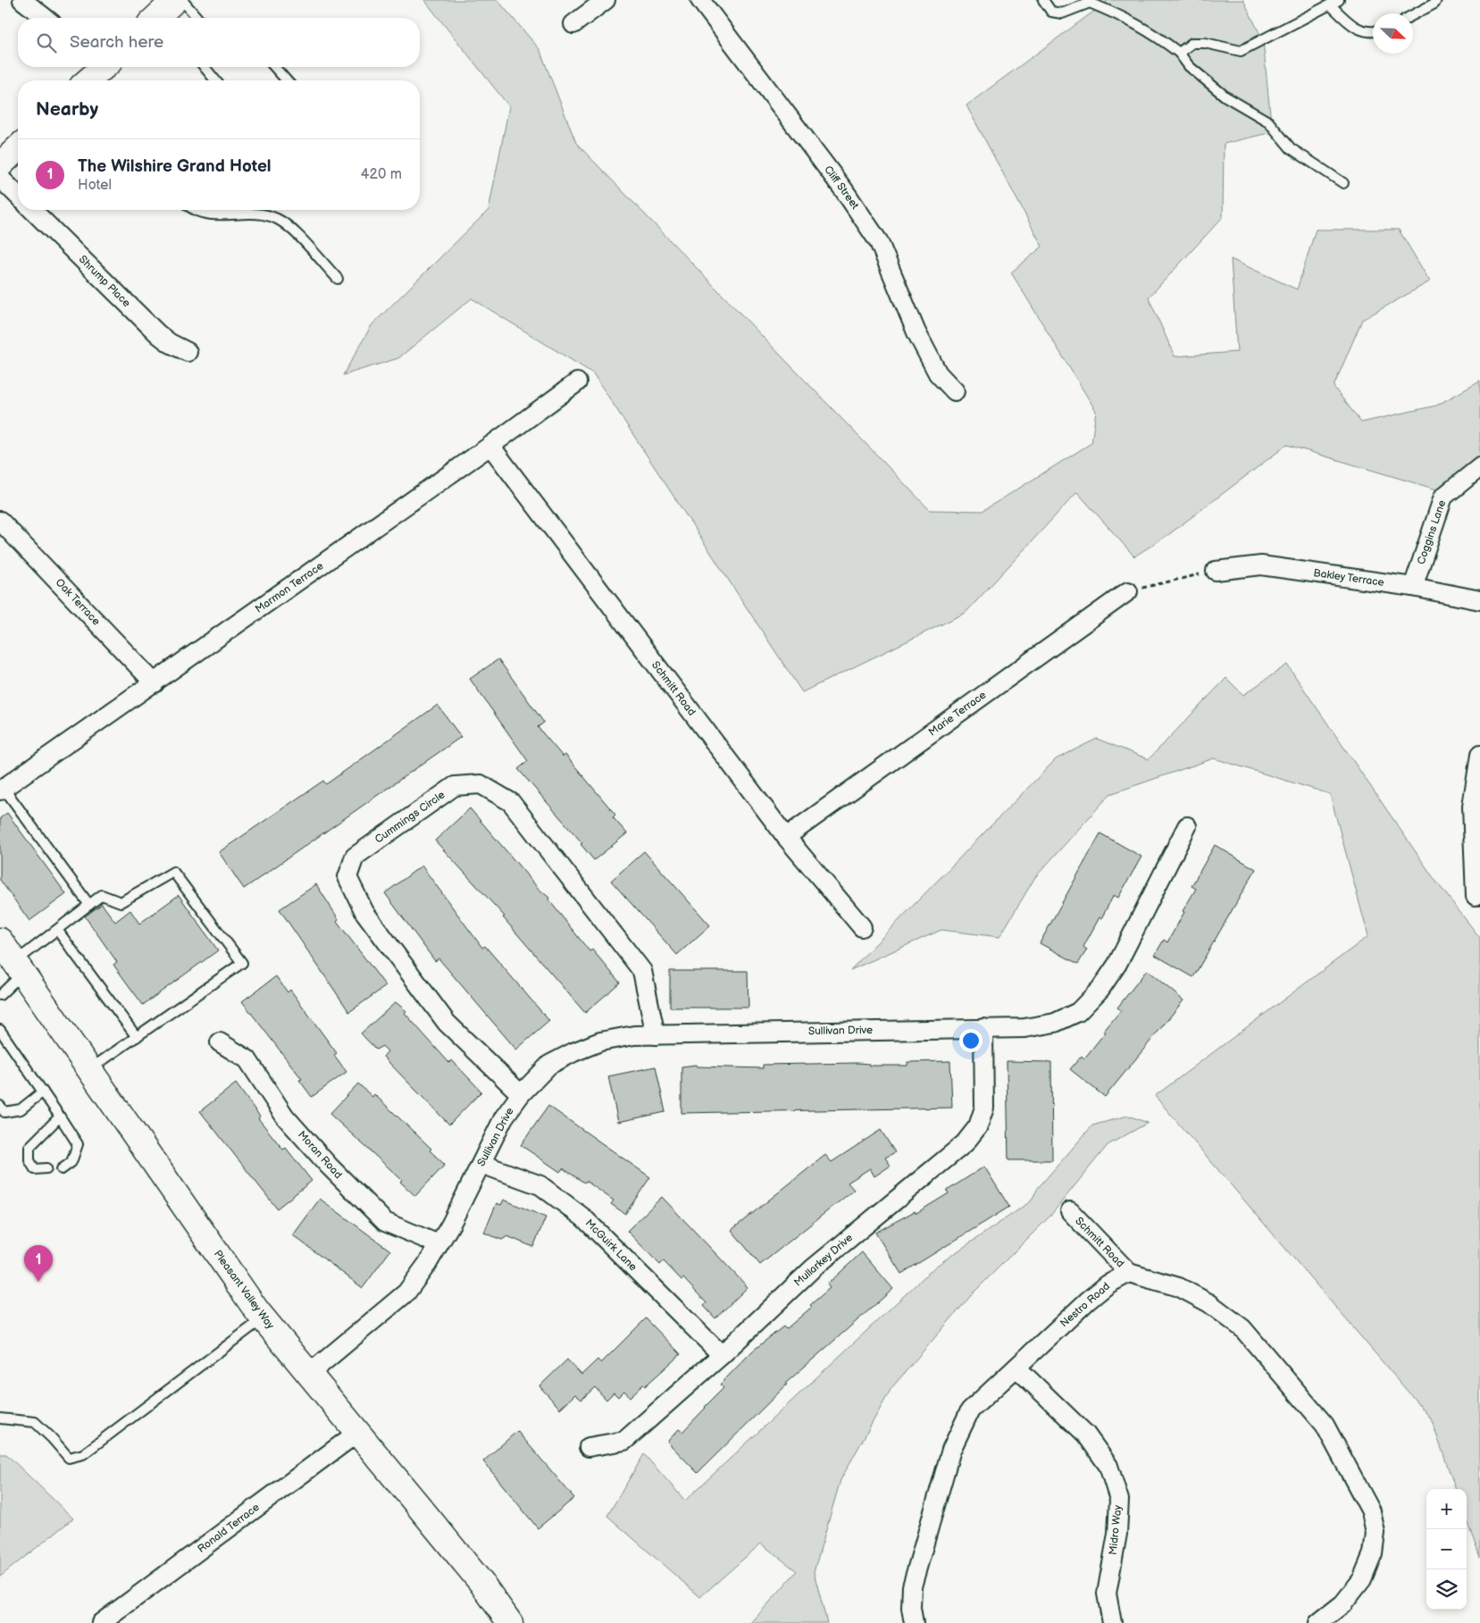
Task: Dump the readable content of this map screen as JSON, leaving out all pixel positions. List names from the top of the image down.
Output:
{
  "streets": {
    "main road": ["Pleasant Valley Way"],
    "street": [
      "Cliff Street",
      "Shrump Place",
      "Coggins Lane",
      "Bakley Terrace",
      "Marmon Terrace",
      "Oak Terrace",
      "Schmitt Road",
      "Marie Terrace",
      "Cummings Circle",
      "Sullivan Drive",
      "Moran Road",
      "McGuirk Lane",
      "Mullarkey Drive",
      "Nestro Road",
      "Ronald Terrace",
      "Midro Way"
    ]
  },
  "crossings": [
    ["Coggins Lane", "Bakley Terrace"],
    ["Marmon Terrace", "Oak Terrace"],
    ["Marmon Terrace", "Schmitt Road"],
    ["Schmitt Road", "Marie Terrace"],
    ["Schmitt Road", "Nestro Road"],
    ["Cummings Circle", "Sullivan Drive"],
    ["Sullivan Drive", "Moran Road"],
    ["Sullivan Drive", "McGuirk Lane"],
    ["Sullivan Drive", "Mullarkey Drive"],
    ["Sullivan Drive", "Pleasant Valley Way"],
    ["McGuirk Lane", "Mullarkey Drive"],
    ["Pleasant Valley Way", "Ronald Terrace"],
    ["Nestro Road", "Midro Way"]
  ],
  "north": "bottom right",
  "page": {
    "search": "Search here",
    "heading": "Nearby",
    "list": [
      {
        "mark": "1",
        "name": "The Wilshire Grand Hotel",
        "note": "Hotel",
        "value": "420 m"
      }
    ],
    "pins": "1",
    "map_buttons": ["+", "−"]
  }
}
